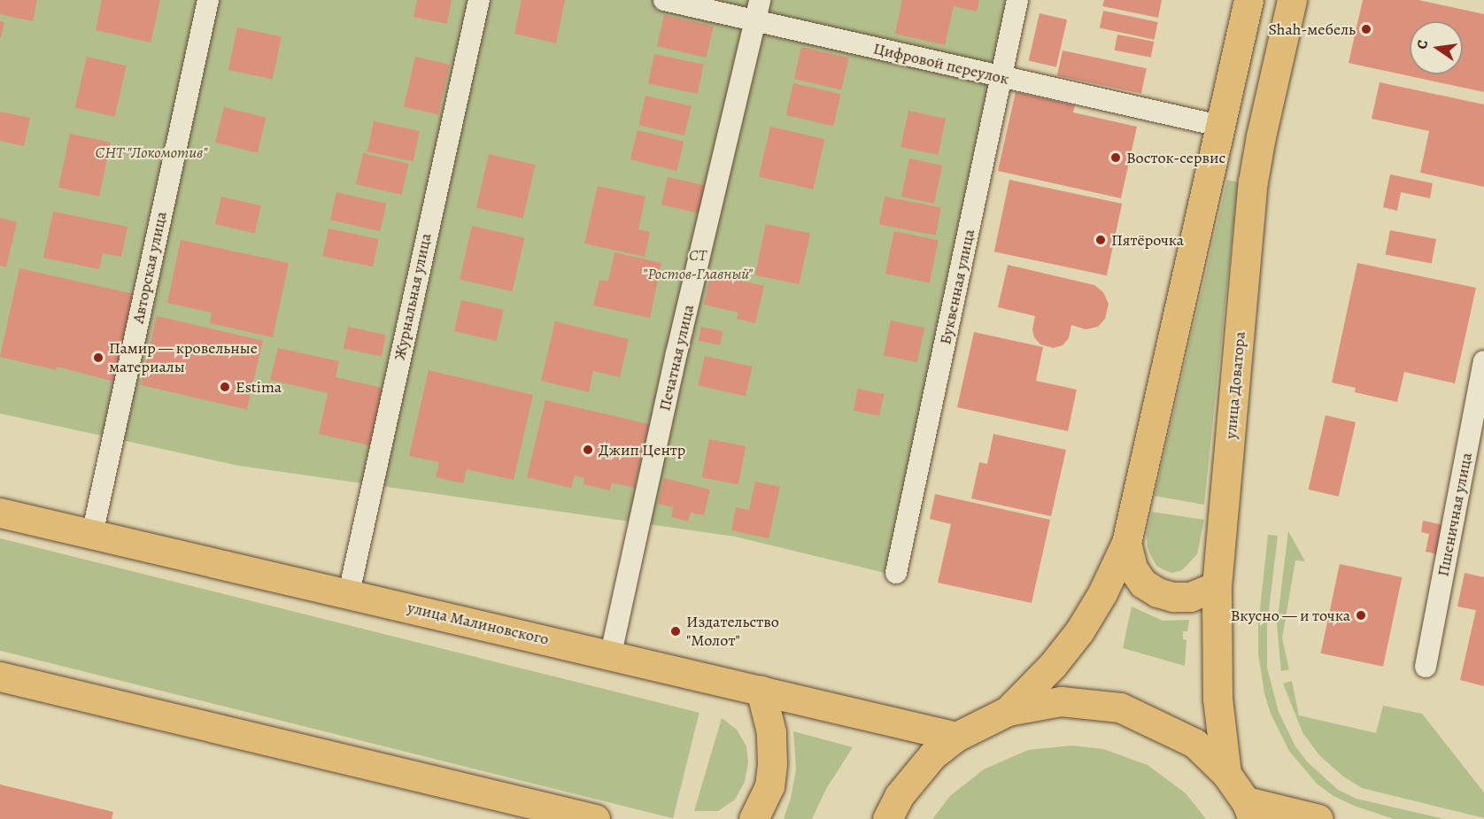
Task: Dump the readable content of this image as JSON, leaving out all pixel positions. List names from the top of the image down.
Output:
{
  "streets": {
    "main road": ["улица Доватора", "улица Малиновского"],
    "street": [
      "Цифровой переулок",
      "Авторская улица",
      "Буквенная улица",
      "Журнальная улица",
      "Печатная улица",
      "Пшеничная улица"
    ]
  },
  "crossings": [
    ["Цифровой переулок", "Буквенная улица"],
    ["Цифровой переулок", "Печатная улица"],
    ["Авторская улица", "улица Малиновского"],
    ["Журнальная улица", "улица Малиновского"],
    ["Печатная улица", "улица Малиновского"]
  ],
  "parks": ["СНТ \"Локомотив\"", "СТ \"Ростов-Главный\""],
  "places": [
    "Shah-мебель",
    "Восток-сервис",
    "Пятёрочка",
    "Памир — кровельные материалы",
    "Estima",
    "Джип Центр",
    "Вкусно — и точка",
    "Издательство \"Молот\""
  ],
  "north": "left"
}
